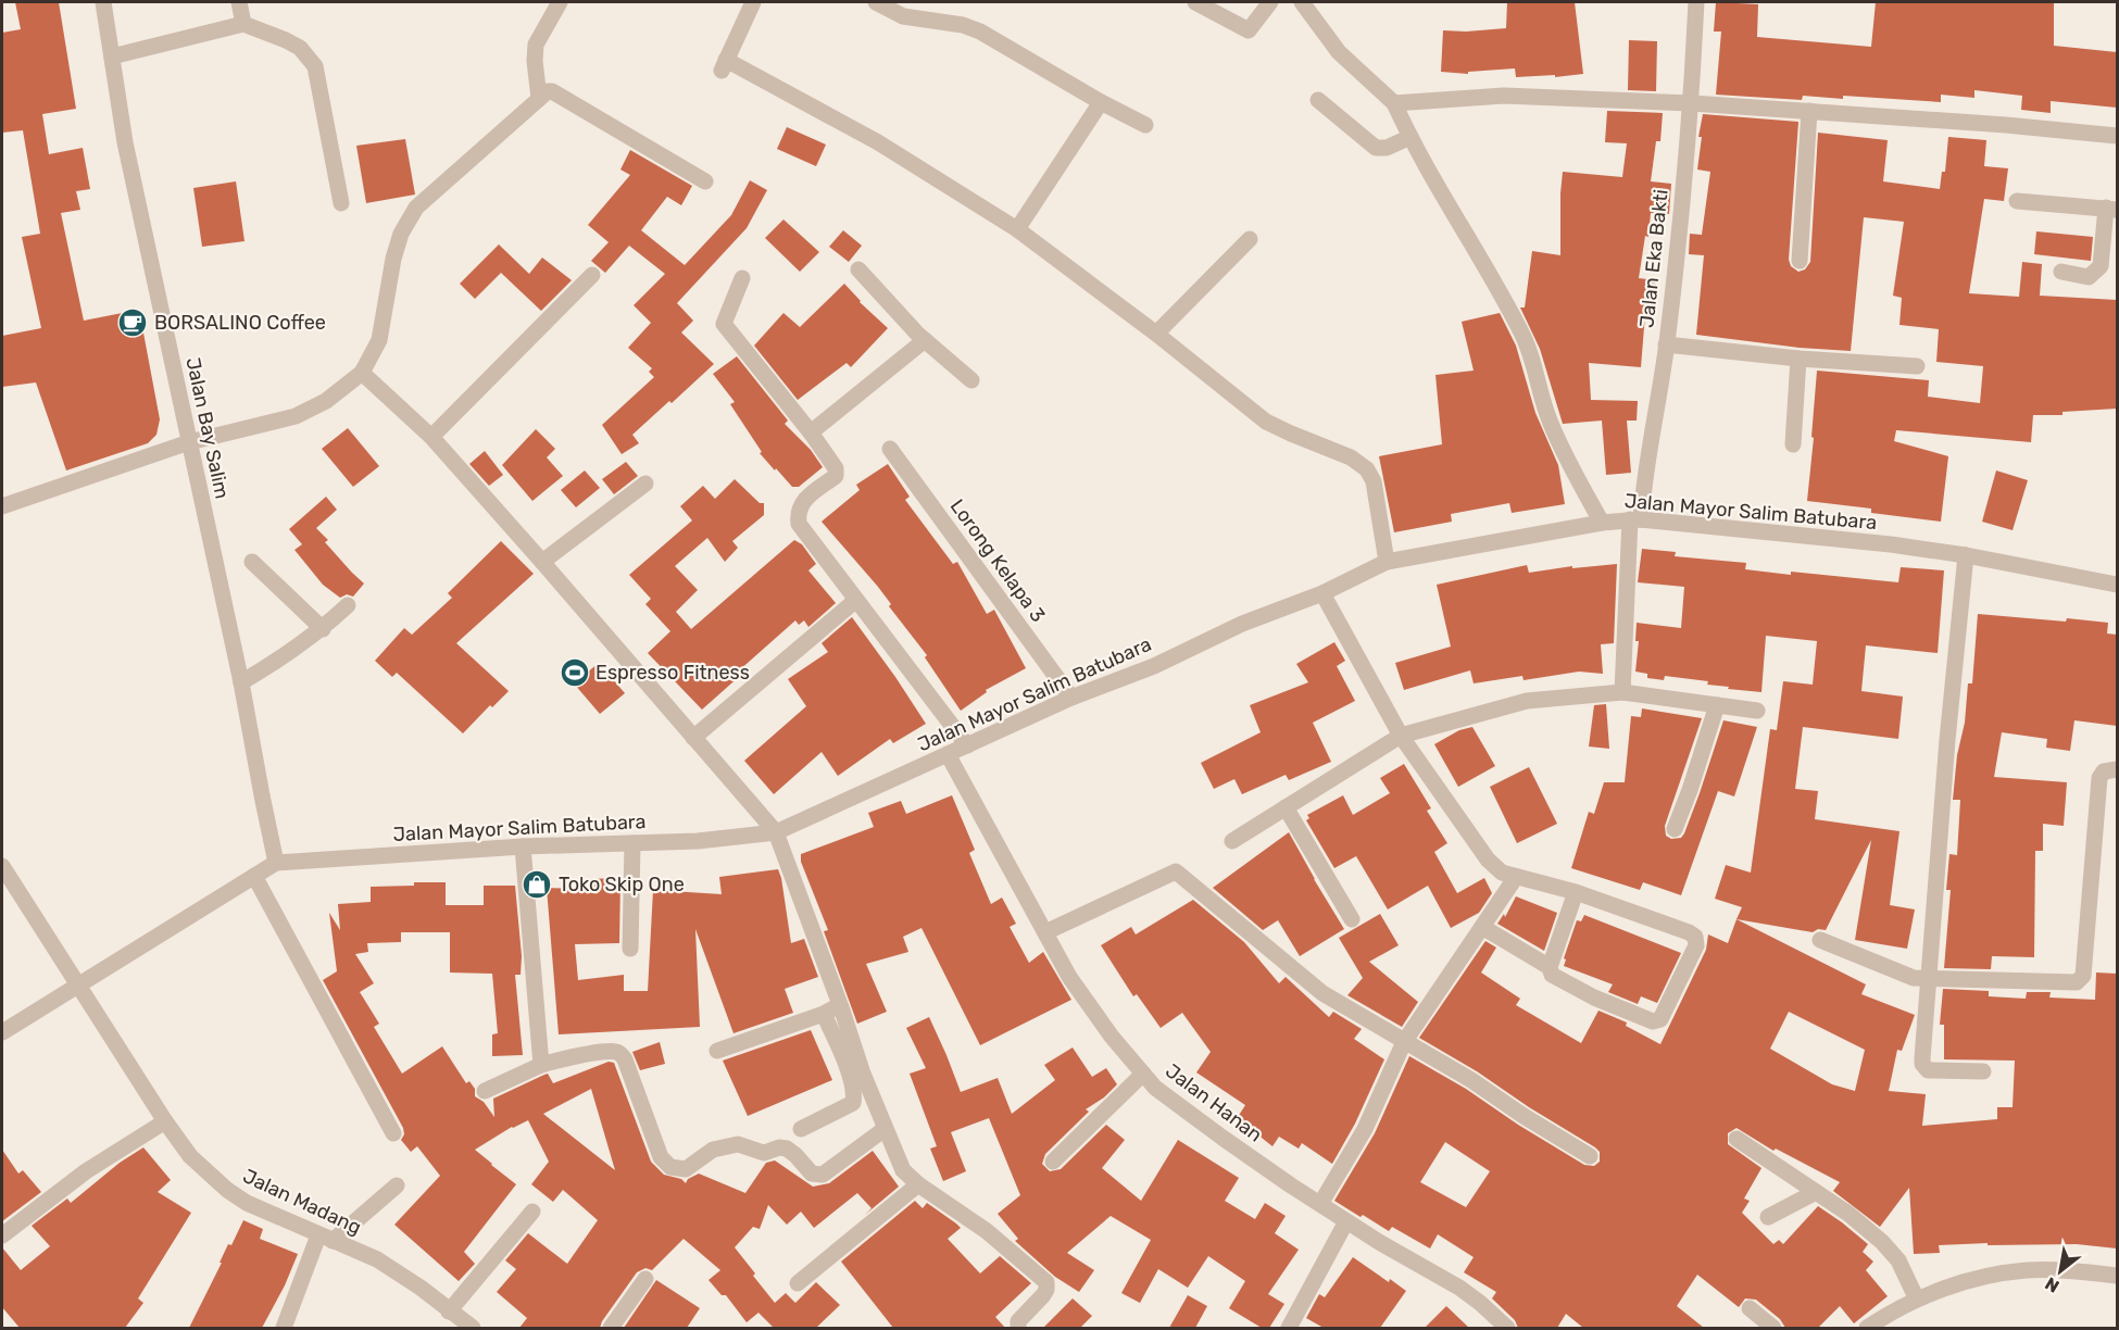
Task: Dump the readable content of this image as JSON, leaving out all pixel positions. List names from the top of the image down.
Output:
{
  "streets": {
    "street": [
      "Jalan Eka Bakti",
      "Jalan Bay Salim",
      "Jalan Mayor Salim Batubara",
      "Lorong Kelapa 3",
      "Jalan Hanan",
      "Jalan Madang"
    ]
  },
  "crossings": [
    ["Jalan Eka Bakti", "Jalan Mayor Salim Batubara"],
    ["Jalan Bay Salim", "Jalan Mayor Salim Batubara"],
    ["Jalan Mayor Salim Batubara", "Lorong Kelapa 3"],
    ["Jalan Mayor Salim Batubara", "Jalan Hanan"],
    ["Jalan Mayor Salim Batubara", "Jalan Madang"]
  ],
  "places": {
    "cafe": ["BORSALINO Coffee"],
    "sports": ["Espresso Fitness"],
    "shop": ["Toko Skip One"]
  },
  "north": "bottom left"
}
